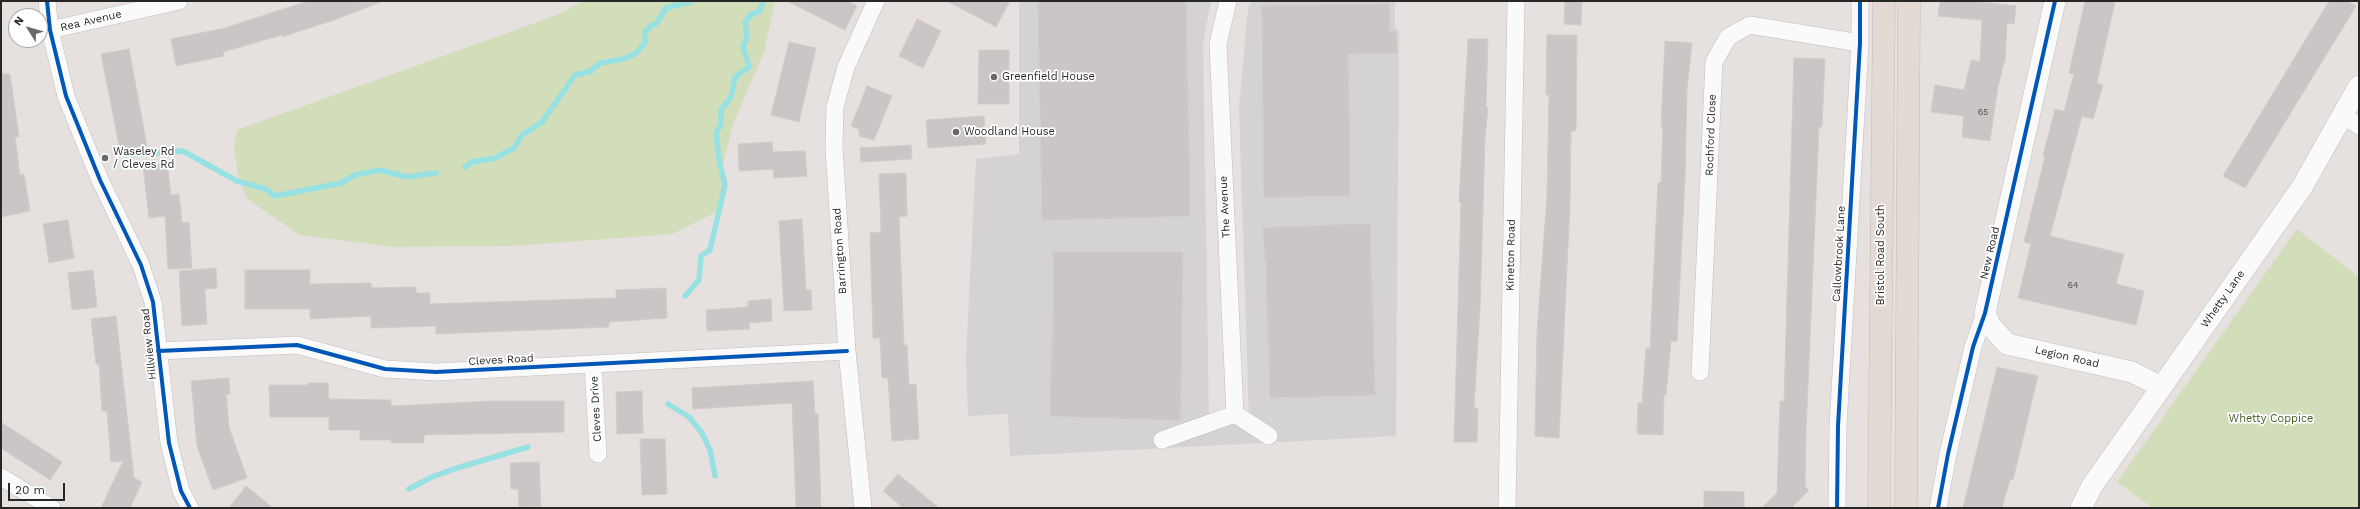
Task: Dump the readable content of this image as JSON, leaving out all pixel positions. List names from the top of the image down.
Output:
{
  "streets": {
    "highway": ["Bristol Road South"],
    "street": [
      "Rea Avenue",
      "Rochford Close",
      "The Avenue",
      "Barrington Road",
      "New Road",
      "Callowbrook Lane",
      "Kineton Road",
      "Whetty Lane",
      "Hillview Road",
      "Legion Road",
      "Cleves Road",
      "Cleves Drive"
    ]
  },
  "crossings": [
    ["Rea Avenue", "Hillview Road"],
    ["Rochford Close", "Callowbrook Lane"],
    ["Barrington Road", "Cleves Road"],
    ["New Road", "Legion Road"],
    ["Whetty Lane", "Legion Road"],
    ["Hillview Road", "Cleves Road"],
    ["Cleves Road", "Cleves Drive"]
  ],
  "parks": ["Whetty Coppice"],
  "places": ["Greenfield House", "Woodland House", "Waseley Rd / Cleves Rd"],
  "house_numbers": ["65", "64"],
  "scale_bar": "20 m",
  "north": "top left"
}
